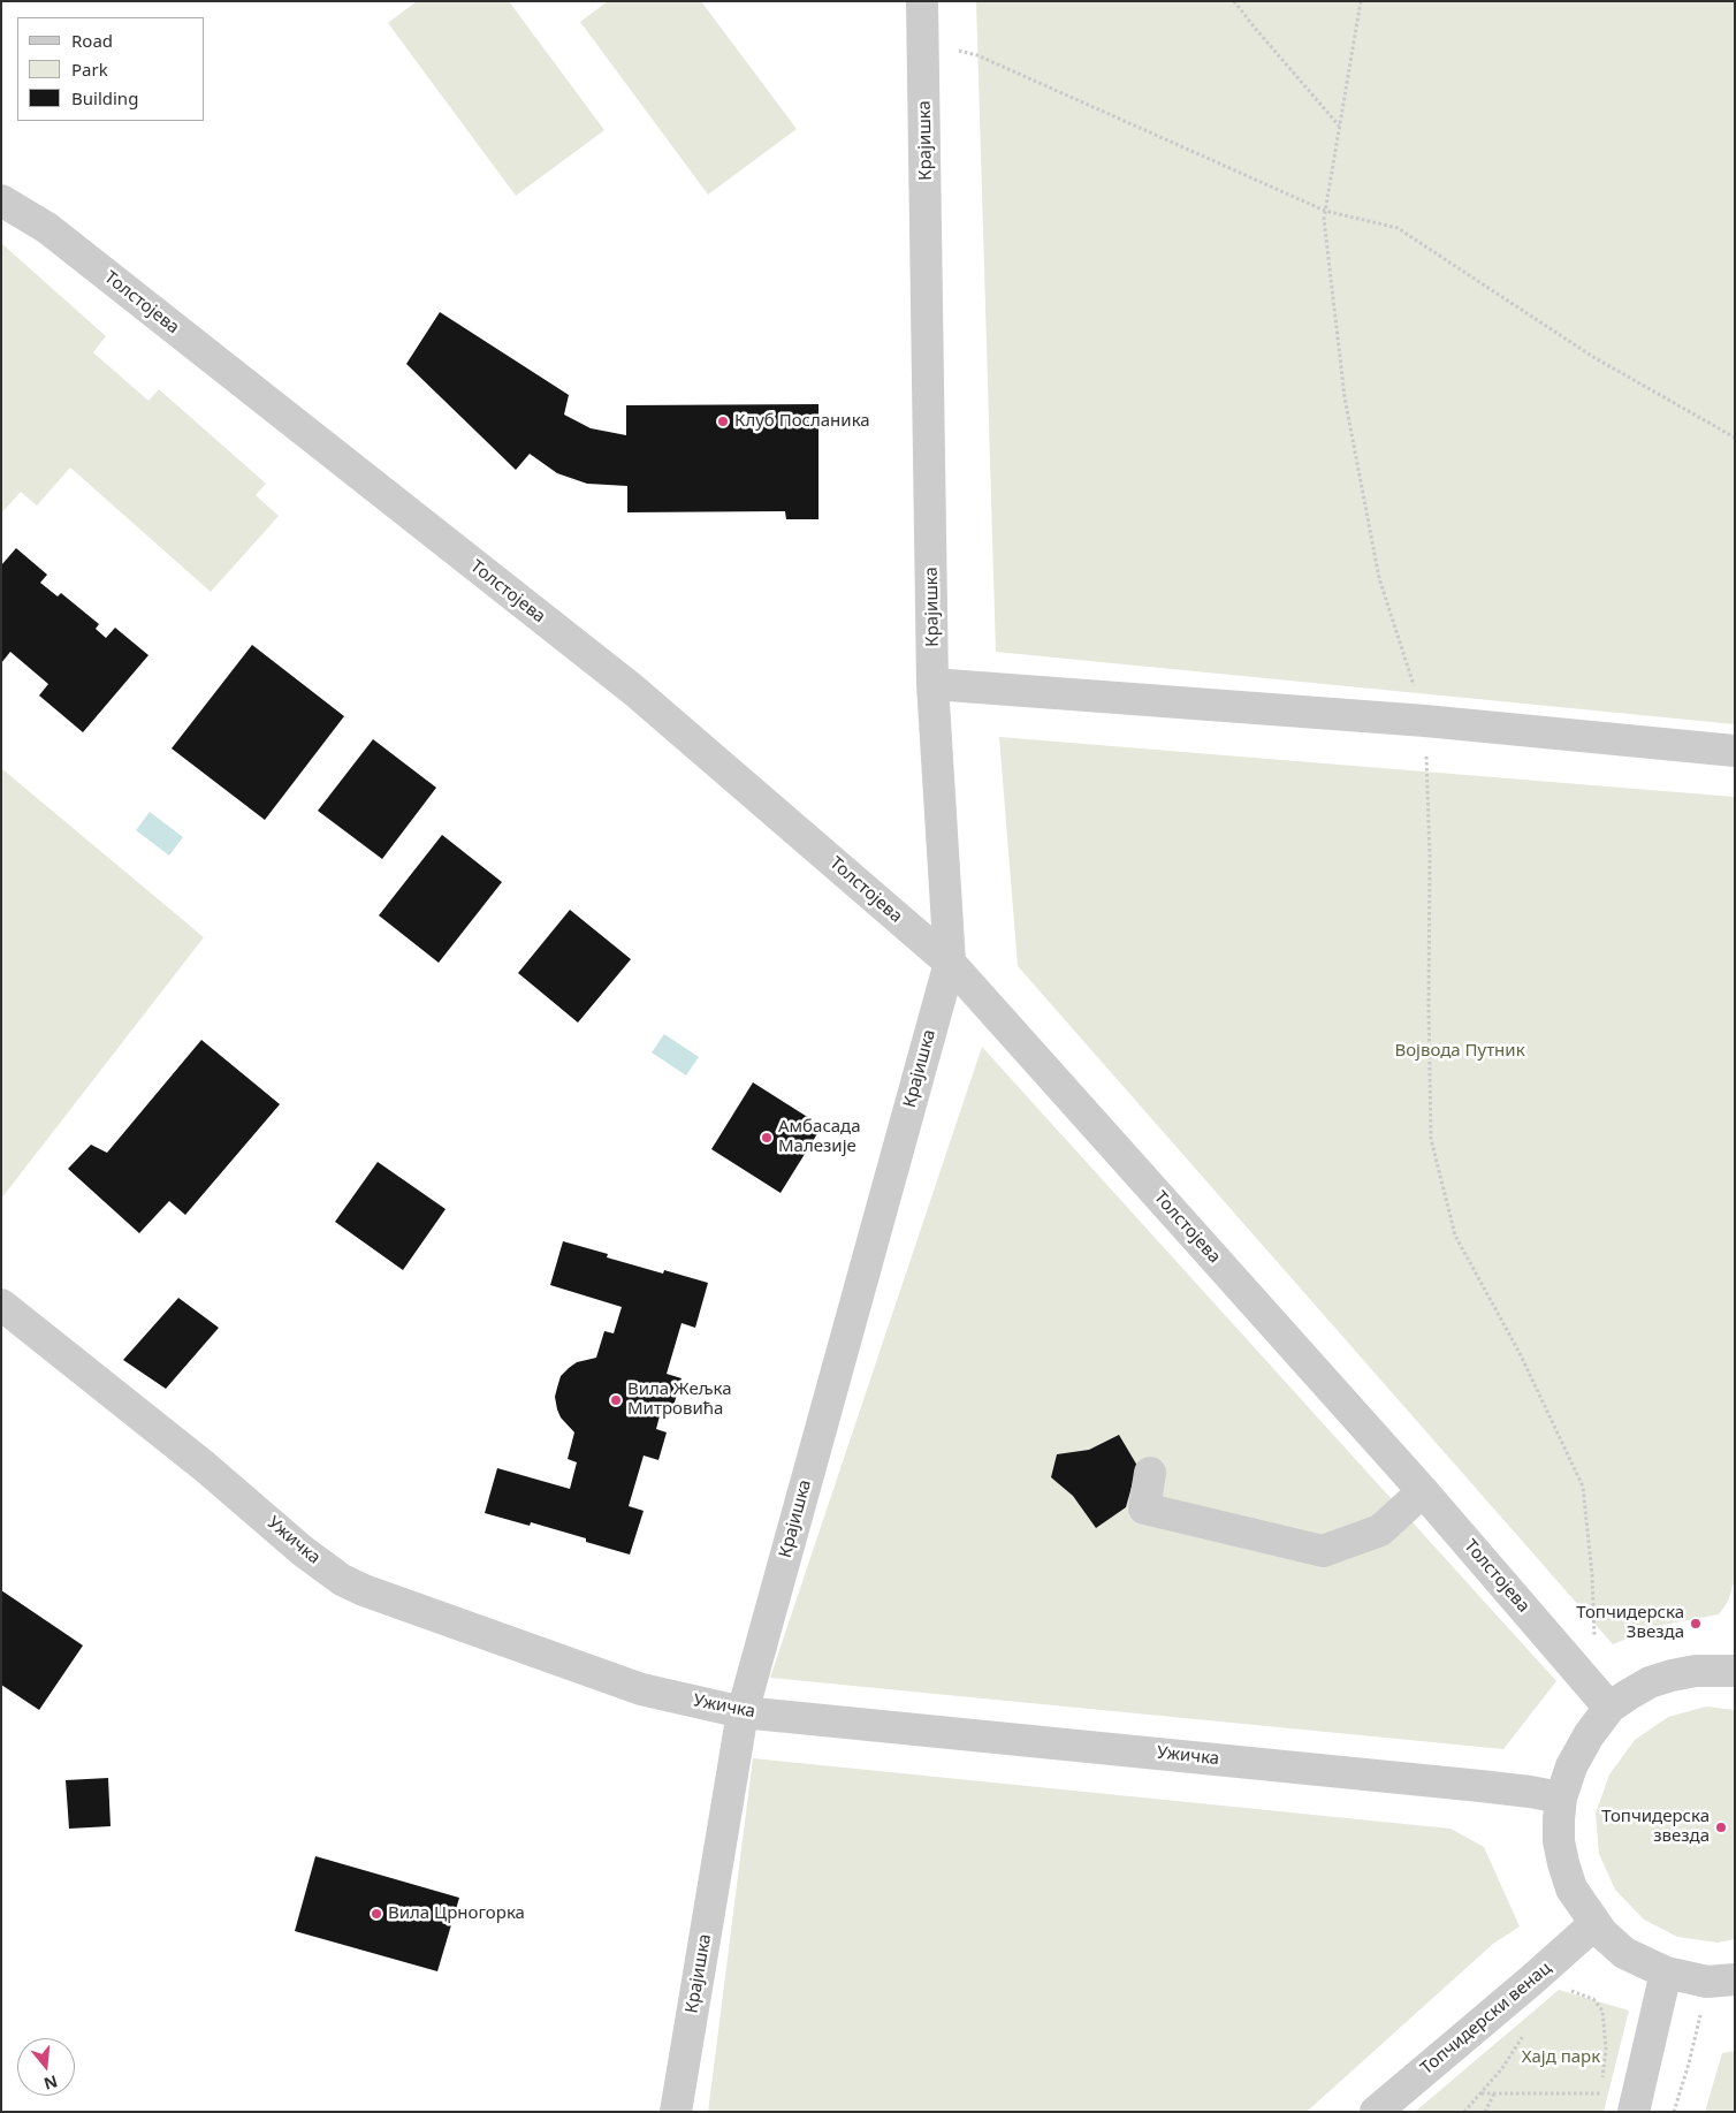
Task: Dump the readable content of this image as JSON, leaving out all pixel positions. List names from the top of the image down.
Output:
{
  "streets": {
    "street": [
      "Крајишка",
      "Толстојева",
      "Ужичка",
      "Топчидерски венац"
    ]
  },
  "crossings": [
    ["Крајишка", "Толстојева"],
    ["Крајишка", "Ужичка"]
  ],
  "parks": ["Војвода Путник", "Хајд парк"],
  "places": [
    "Клуб Посланика",
    "Амбасада Малезије",
    "Вила Жељка Митровића",
    "Топчидерска Звезда",
    "Топчидерска звезда",
    "Вила Црногорка"
  ],
  "legend": ["Road", "Park", "Building"],
  "north": "bottom"
}
